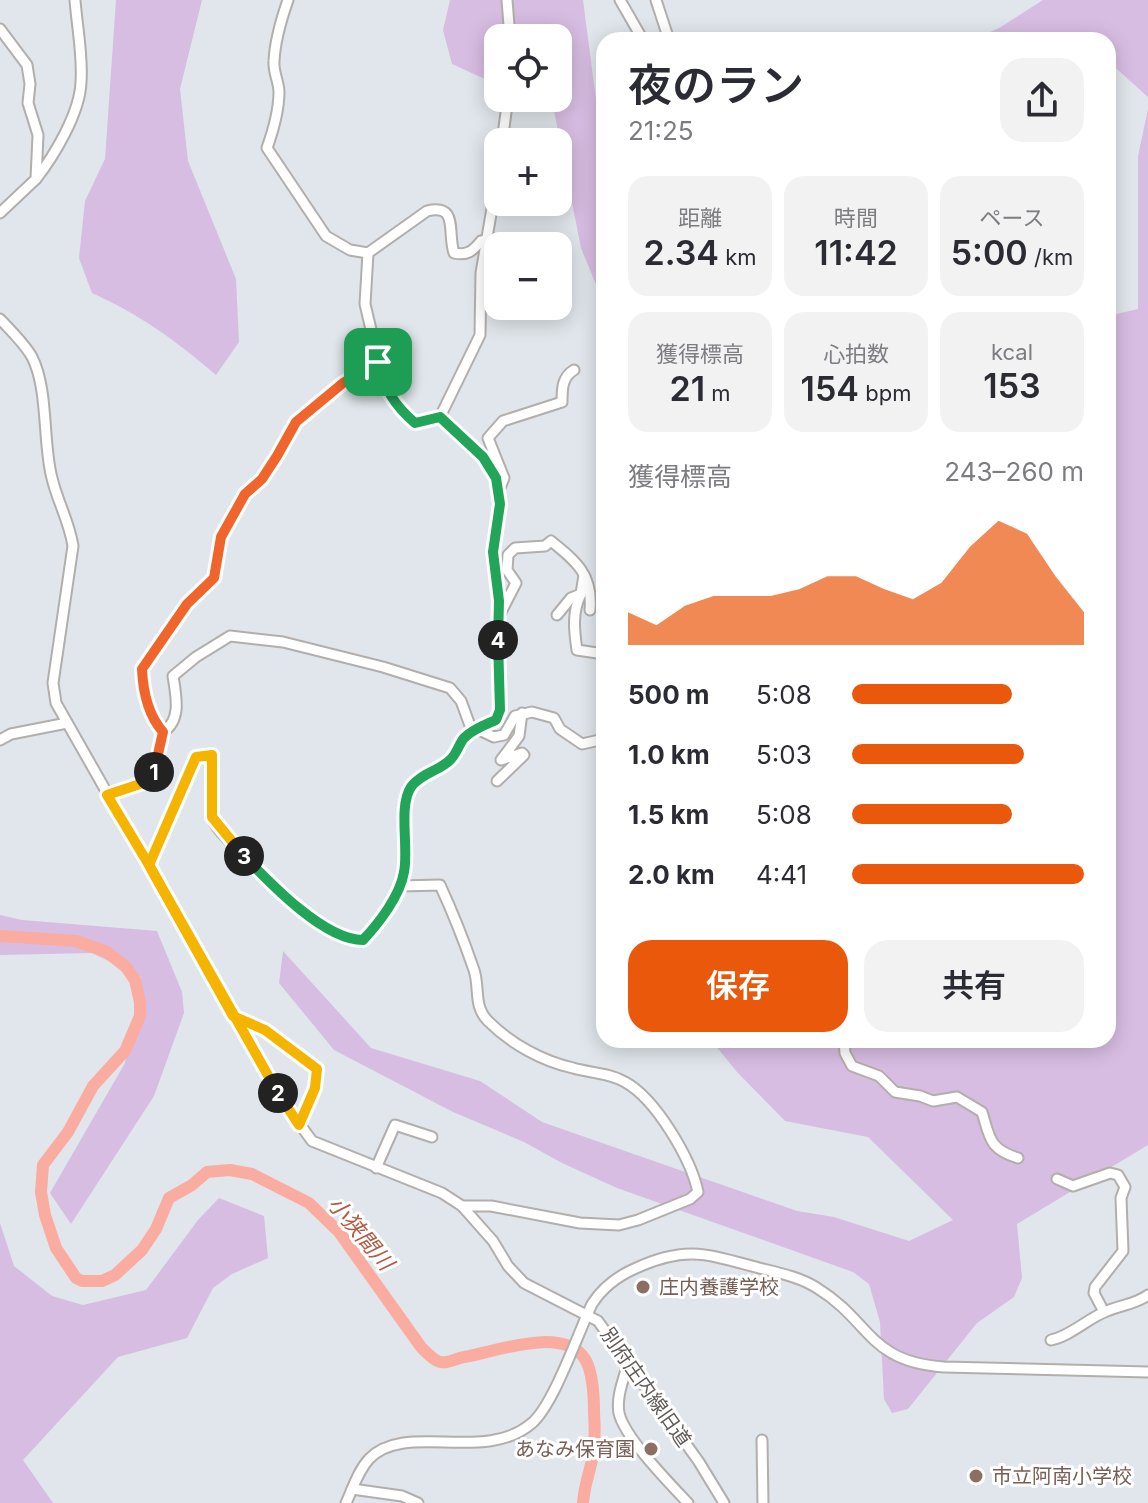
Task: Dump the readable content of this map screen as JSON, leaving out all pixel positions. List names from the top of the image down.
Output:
{
  "streets": {
    "street": ["別府庄内線旧道"]
  },
  "water": ["小狭間川"],
  "places": ["庄内養護学校", "あなみ保育園", "市立阿南小学校"],
  "page": {
    "map_buttons": ["+", "−"],
    "heading": ["夜のラン", "21:25"],
    "stats": [
      ["距離", "2.34 km"],
      ["時間", "11:42"],
      ["ペース", "5:00 /km"],
      ["獲得標高", "21 m"],
      ["心拍数", "154 bpm"],
      ["kcal", "153"]
    ],
    "chart": ["獲得標高", "243–260 m"],
    "pins": [
      "4",
      "1",
      "3",
      "2"
    ],
    "list": [
      {
        "name": "500 m",
        "note": "5:08"
      },
      {
        "name": "1.0 km",
        "note": "5:03"
      },
      {
        "name": "1.5 km",
        "note": "5:08"
      },
      {
        "name": "2.0 km",
        "note": "4:41"
      }
    ],
    "buttons": ["保存", "共有"]
  }
}
